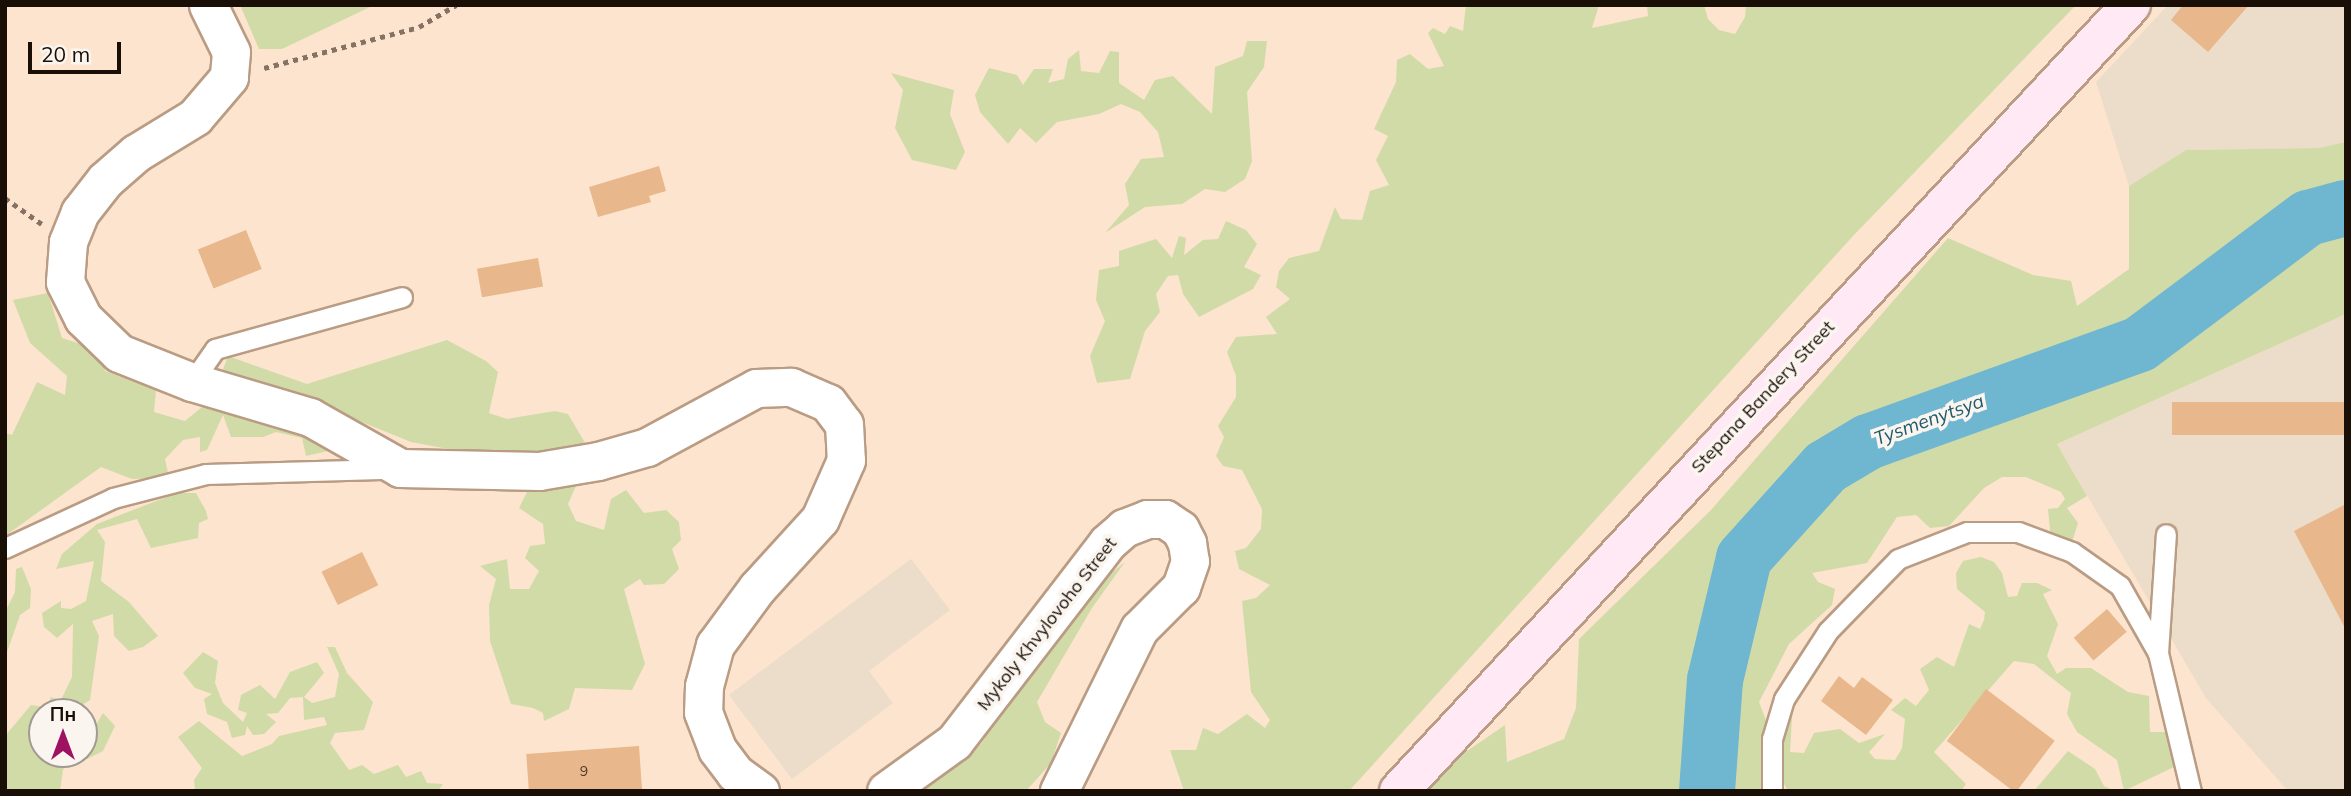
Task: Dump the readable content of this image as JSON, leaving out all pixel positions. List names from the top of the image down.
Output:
{
  "streets": {
    "main road": ["Stepana Bandery Street"],
    "street": ["Mykoly Khvylovoho Street"]
  },
  "water": ["Tysmenytsya"],
  "house_numbers": ["9"],
  "scale_bar": "20 m",
  "north": "top"
}
